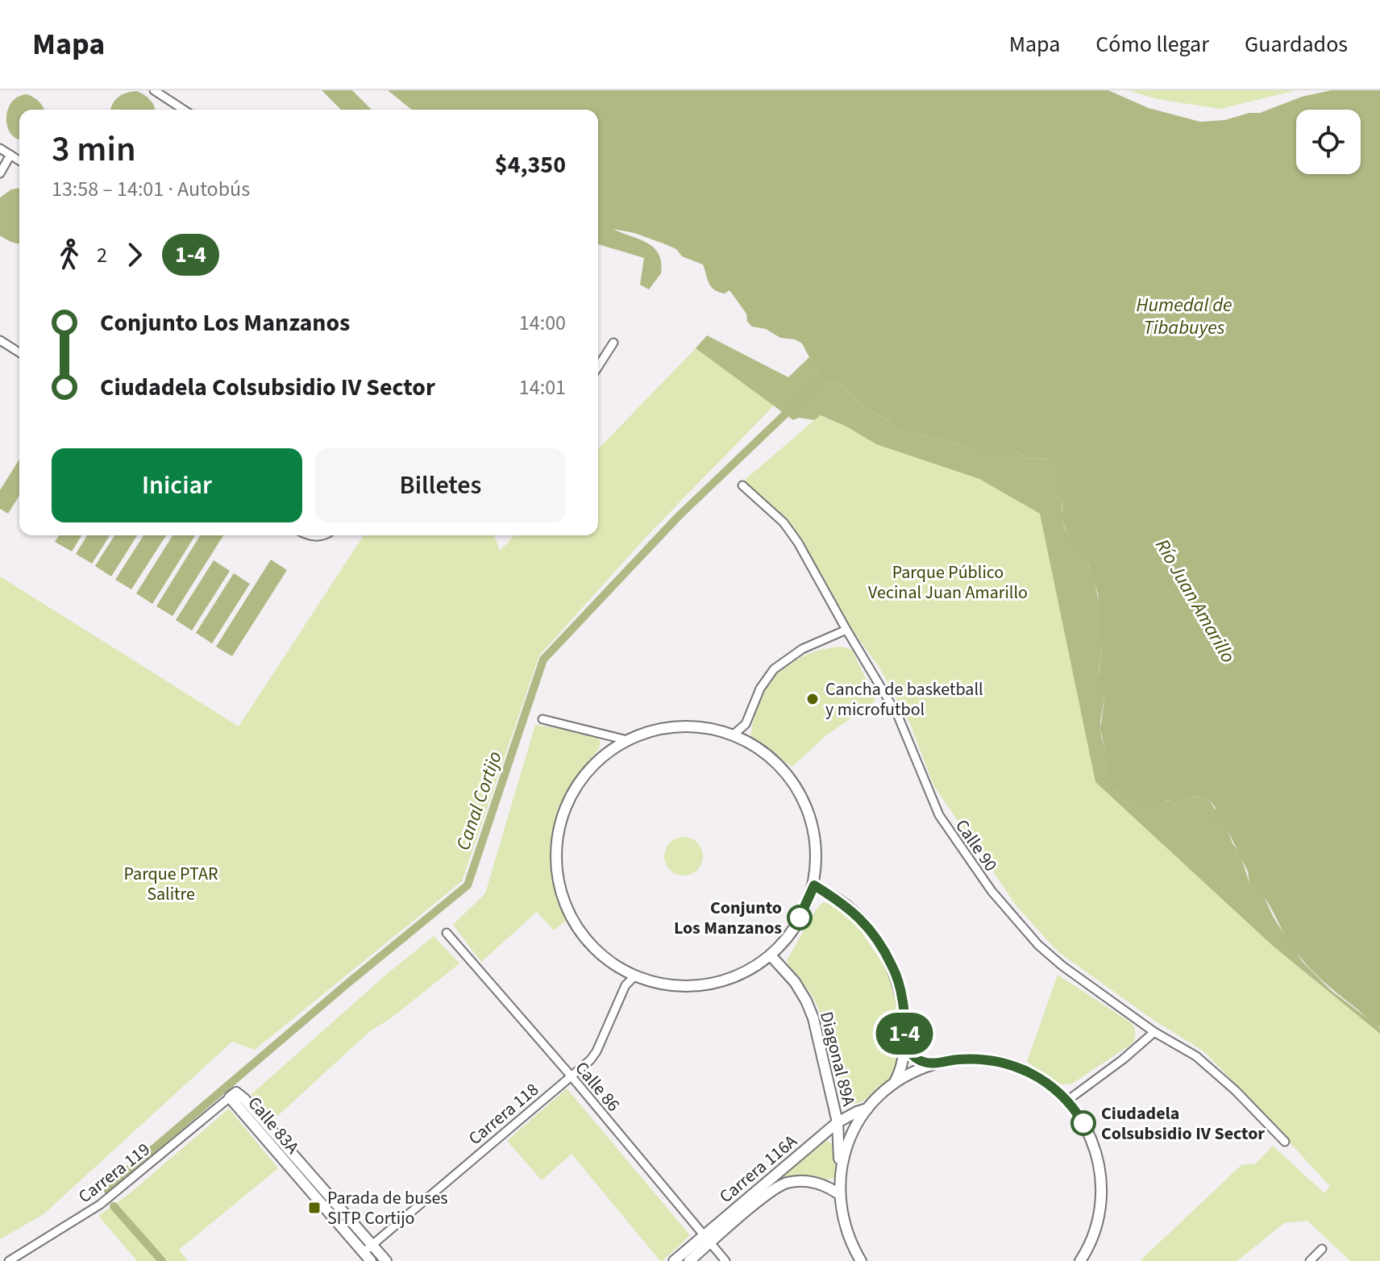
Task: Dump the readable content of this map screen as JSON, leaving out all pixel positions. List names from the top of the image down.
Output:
{
  "streets": {
    "street": [
      "Calle 90",
      "Diagonal 89A",
      "Calle 86",
      "Carrera 118",
      "Calle 83A",
      "Carrera 116A",
      "Carrera 119"
    ]
  },
  "crossings": [
    ["Diagonal 89A", "Carrera 116A"],
    ["Calle 86", "Carrera 118"],
    ["Calle 86", "Carrera 116A"],
    ["Carrera 118", "Calle 83A"],
    ["Calle 83A", "Carrera 119"]
  ],
  "water": ["Humedal de Tibabuyes", "Río Juan Amarillo", "Canal Cortijo"],
  "parks": ["Parque Público Vecinal Juan Amarillo", "Parque PTAR Salitre"],
  "places": {
    "other": ["Cancha de basketball y microfutbol", "Conjunto Los Manzanos", "Ciudadela Colsubsidio IV Sector"],
    "transit": ["Parada de buses SITP Cortijo"]
  },
  "lines": ["bus line 1-4"],
  "page": {
    "header": "Mapa",
    "nav": ["Mapa", "Cómo llegar", "Guardados"],
    "on_map": "1-4",
    "heading": ["3 min", "13:58 – 14:01 · Autobús", "$4,350"],
    "legs": ["2", "1-4"],
    "list": [
      {
        "name": "Conjunto Los Manzanos",
        "value": "14:00"
      },
      {
        "name": "Ciudadela Colsubsidio IV Sector",
        "value": "14:01"
      }
    ],
    "buttons": ["Iniciar", "Billetes"]
  }
}
